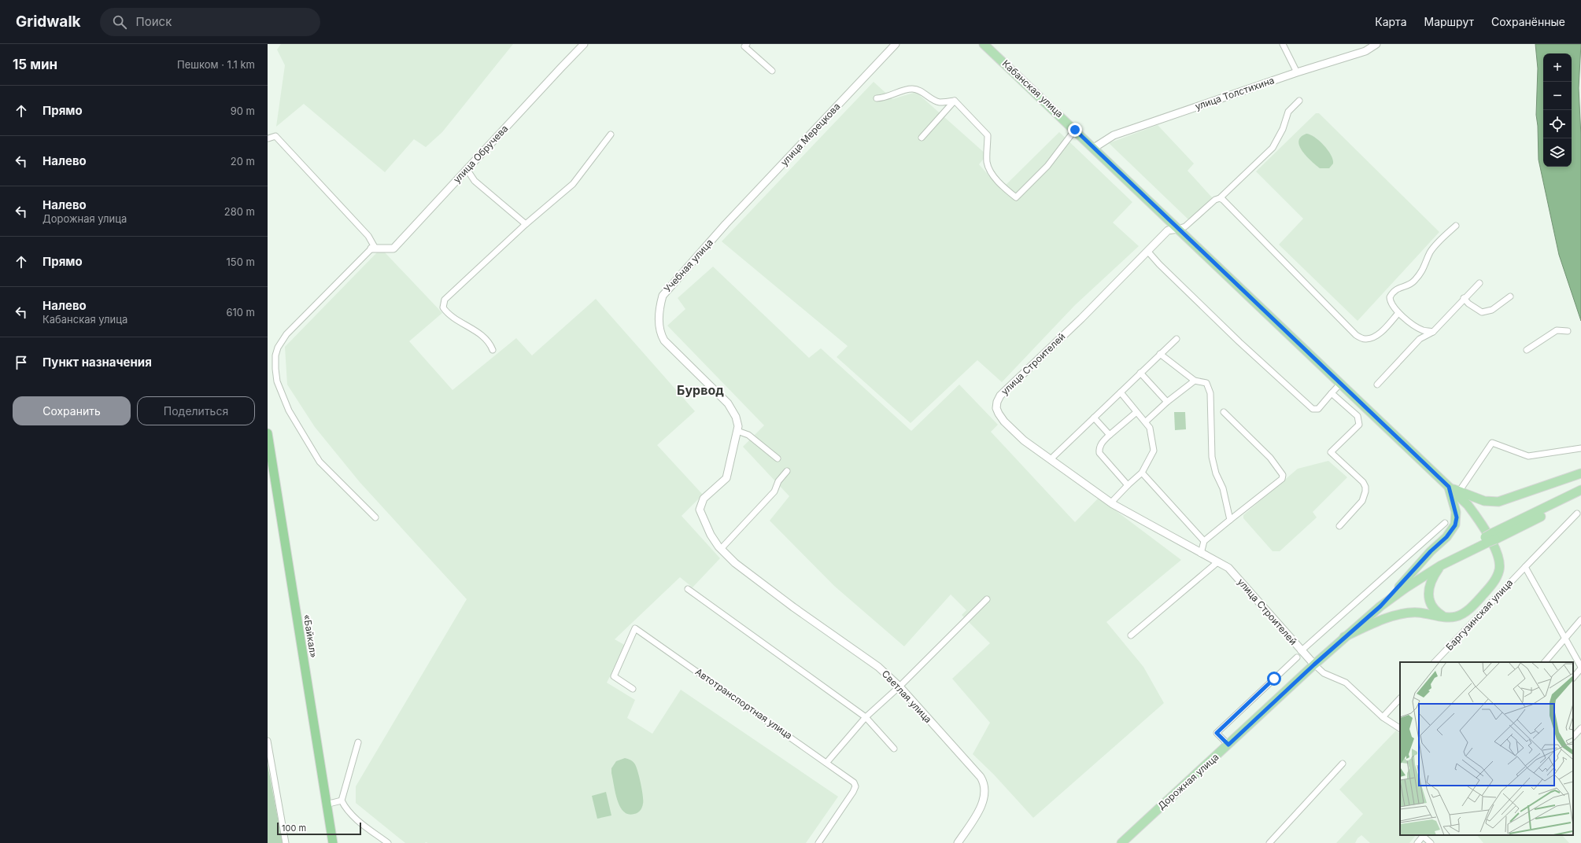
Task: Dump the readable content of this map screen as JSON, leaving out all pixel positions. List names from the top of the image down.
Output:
{
  "streets": {
    "highway": ["«Байкал»"],
    "main road": ["Кабанская улица", "Дорожная улица"],
    "street": [
      "улица Толстихина",
      "улица Мерецкова",
      "улица Обручева",
      "Учебная улица",
      "улица Строителей",
      "Баргузинская улица",
      "Светлая улица",
      "Автотранспортная улица"
    ]
  },
  "crossings": [
    ["Кабанская улица", "улица Толстихина"],
    ["Кабанская улица", "улица Строителей"],
    ["Кабанская улица", "Дорожная улица"],
    ["улица Мерецкова", "Учебная улица"],
    ["Учебная улица", "Светлая улица"],
    ["улица Строителей", "Дорожная улица"]
  ],
  "districts": ["Бурвод"],
  "scale_bar": "100 m",
  "page": {
    "header": "Gridwalk",
    "search": "Поиск",
    "nav": ["Карта", "Маршрут", "Сохранённые"],
    "heading": ["15 мин", "Пешком · 1.1 km"],
    "map_buttons": ["+", "−"],
    "list": [
      ["Прямо", "90 m"],
      ["Налево", "20 m"],
      ["Налево", "Дорожная улица", "280 m"],
      ["Прямо", "150 m"],
      ["Налево", "Кабанская улица", "610 m"],
      "Пункт назначения"
    ],
    "buttons": ["Сохранить", "Поделиться"],
    "scale": "100 m"
  }
}
